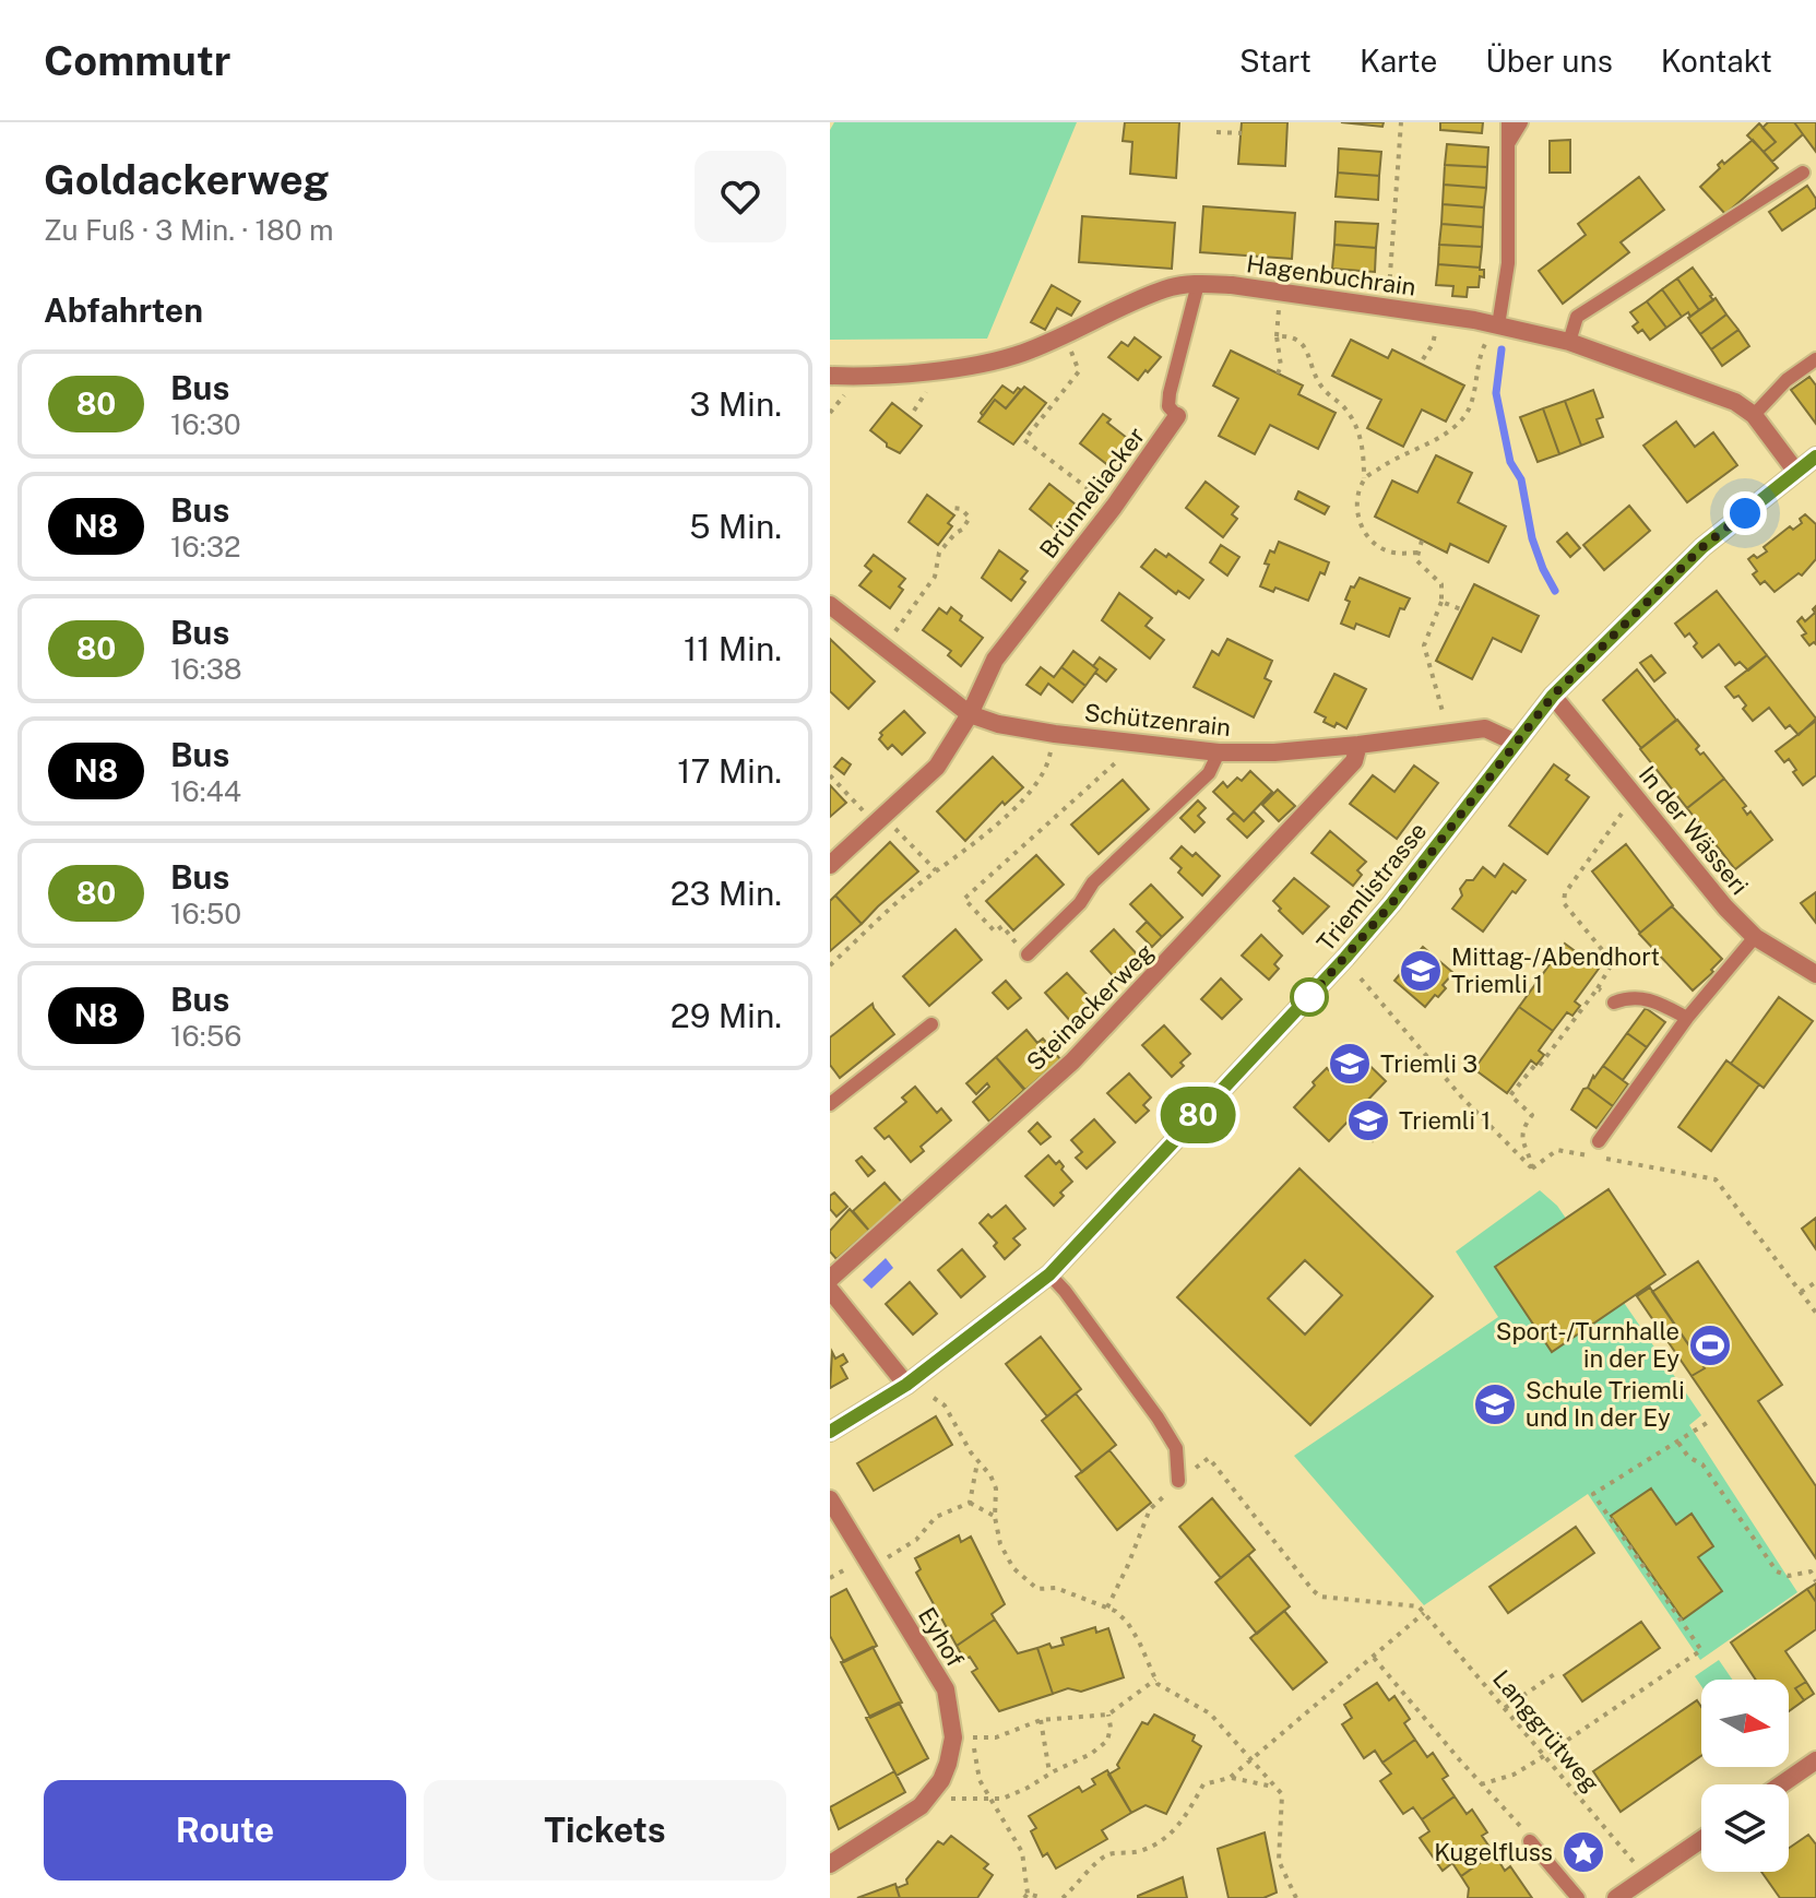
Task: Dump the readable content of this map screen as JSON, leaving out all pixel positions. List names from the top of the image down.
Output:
{
  "streets": {
    "street": [
      "Hagenbuchrain",
      "Brünneliacker",
      "Schützenrain",
      "In der Wässeri",
      "Triemlistrasse",
      "Steinackerweg",
      "Eyhof"
    ],
    "path": ["Langgrütweg"]
  },
  "crossings": [
    ["Hagenbuchrain", "Brünneliacker"],
    ["Hagenbuchrain", "Triemlistrasse"],
    ["Brünneliacker", "Schützenrain"],
    ["Schützenrain", "Triemlistrasse"],
    ["Schützenrain", "Steinackerweg"],
    ["In der Wässeri", "Triemlistrasse"]
  ],
  "places": {
    "school or university": [
      "Mittag-/Abendhort Triemli 1",
      "Triemli 3",
      "Triemli 1",
      "Schule Triemli und In der Ey"
    ],
    "sports": ["Sport-/Turnhalle in der Ey"],
    "place": ["Kugelfluss"]
  },
  "lines": ["bus line 80"],
  "north": "right",
  "page": {
    "header": "Commutr",
    "nav": [
      "Start",
      "Karte",
      "Über uns",
      "Kontakt"
    ],
    "heading": [
      ["Goldackerweg", "Zu Fuß · 3 Min. · 180 m"],
      "Abfahrten"
    ],
    "on_map": "80",
    "list": [
      {
        "mark": "80",
        "name": "Bus",
        "note": "16:30",
        "value": "3 Min."
      },
      {
        "mark": "N8",
        "name": "Bus",
        "note": "16:32",
        "value": "5 Min."
      },
      {
        "mark": "80",
        "name": "Bus",
        "note": "16:38",
        "value": "11 Min."
      },
      {
        "mark": "N8",
        "name": "Bus",
        "note": "16:44",
        "value": "17 Min."
      },
      {
        "mark": "80",
        "name": "Bus",
        "note": "16:50",
        "value": "23 Min."
      },
      {
        "mark": "N8",
        "name": "Bus",
        "note": "16:56",
        "value": "29 Min."
      }
    ],
    "buttons": ["Route", "Tickets"]
  }
}
